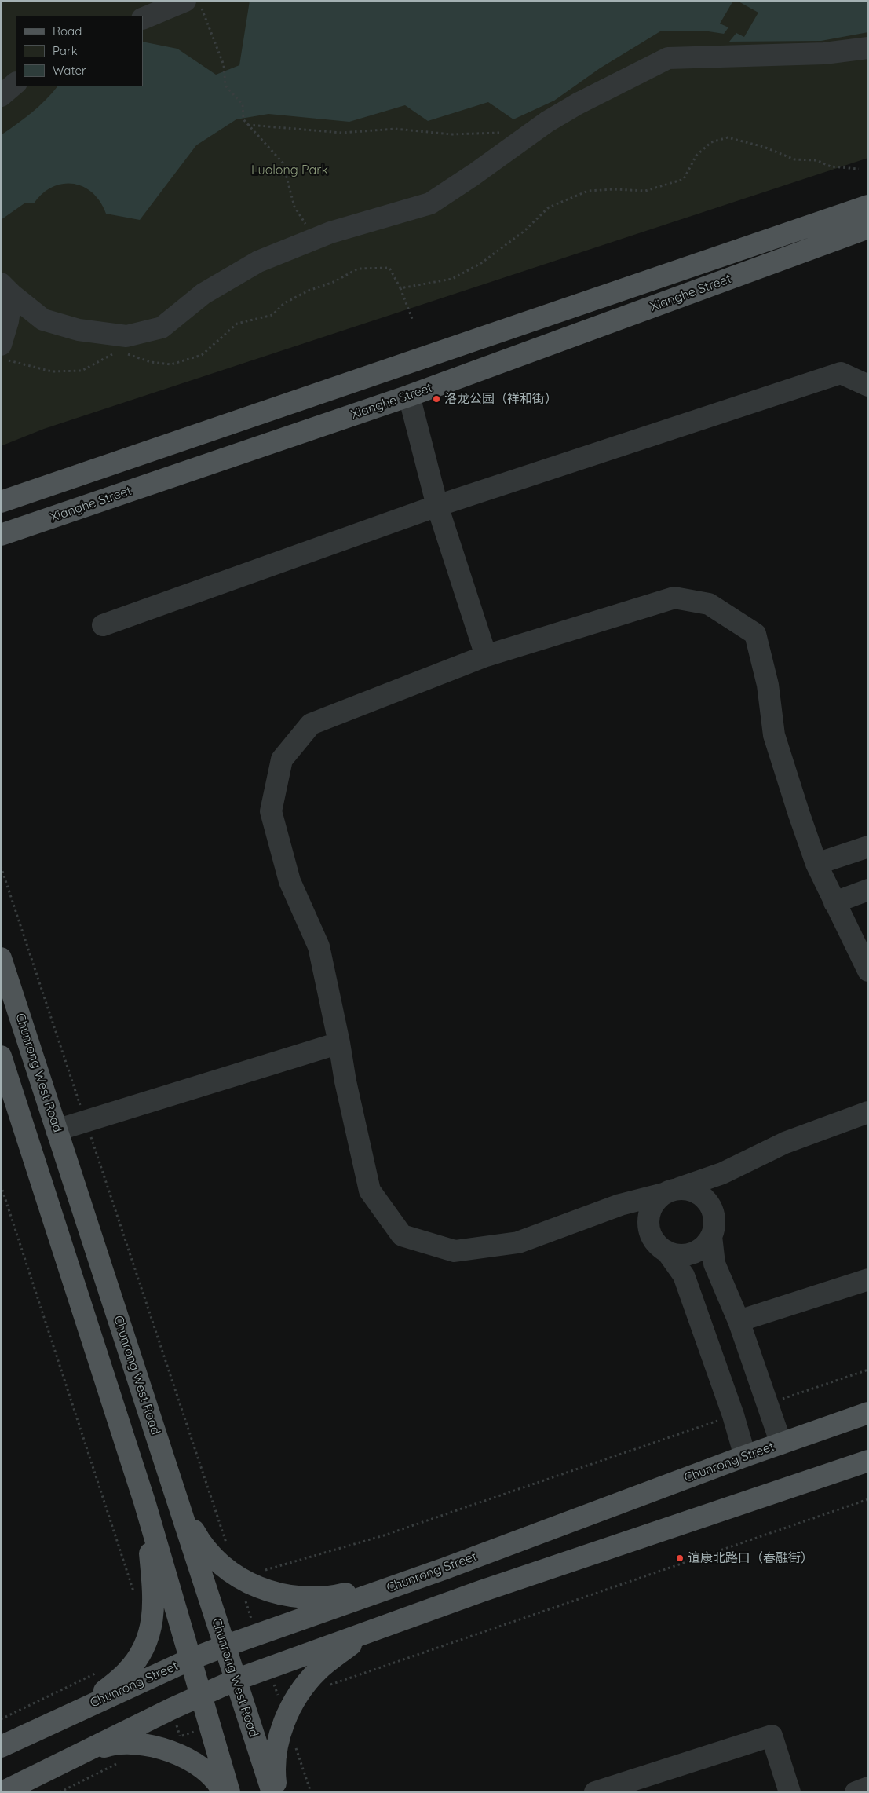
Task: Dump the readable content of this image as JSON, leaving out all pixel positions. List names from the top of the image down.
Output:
{
  "streets": {
    "main road": ["Xianghe Street", "Chunrong West Road", "Chunrong Street"]
  },
  "crossings": [
    ["Chunrong West Road", "Chunrong Street"]
  ],
  "parks": ["Luolong Park"],
  "places": ["洛龙公园（祥和街）", "谊康北路口（春融街）"],
  "legend": ["Road", "Park", "Water"]
}
